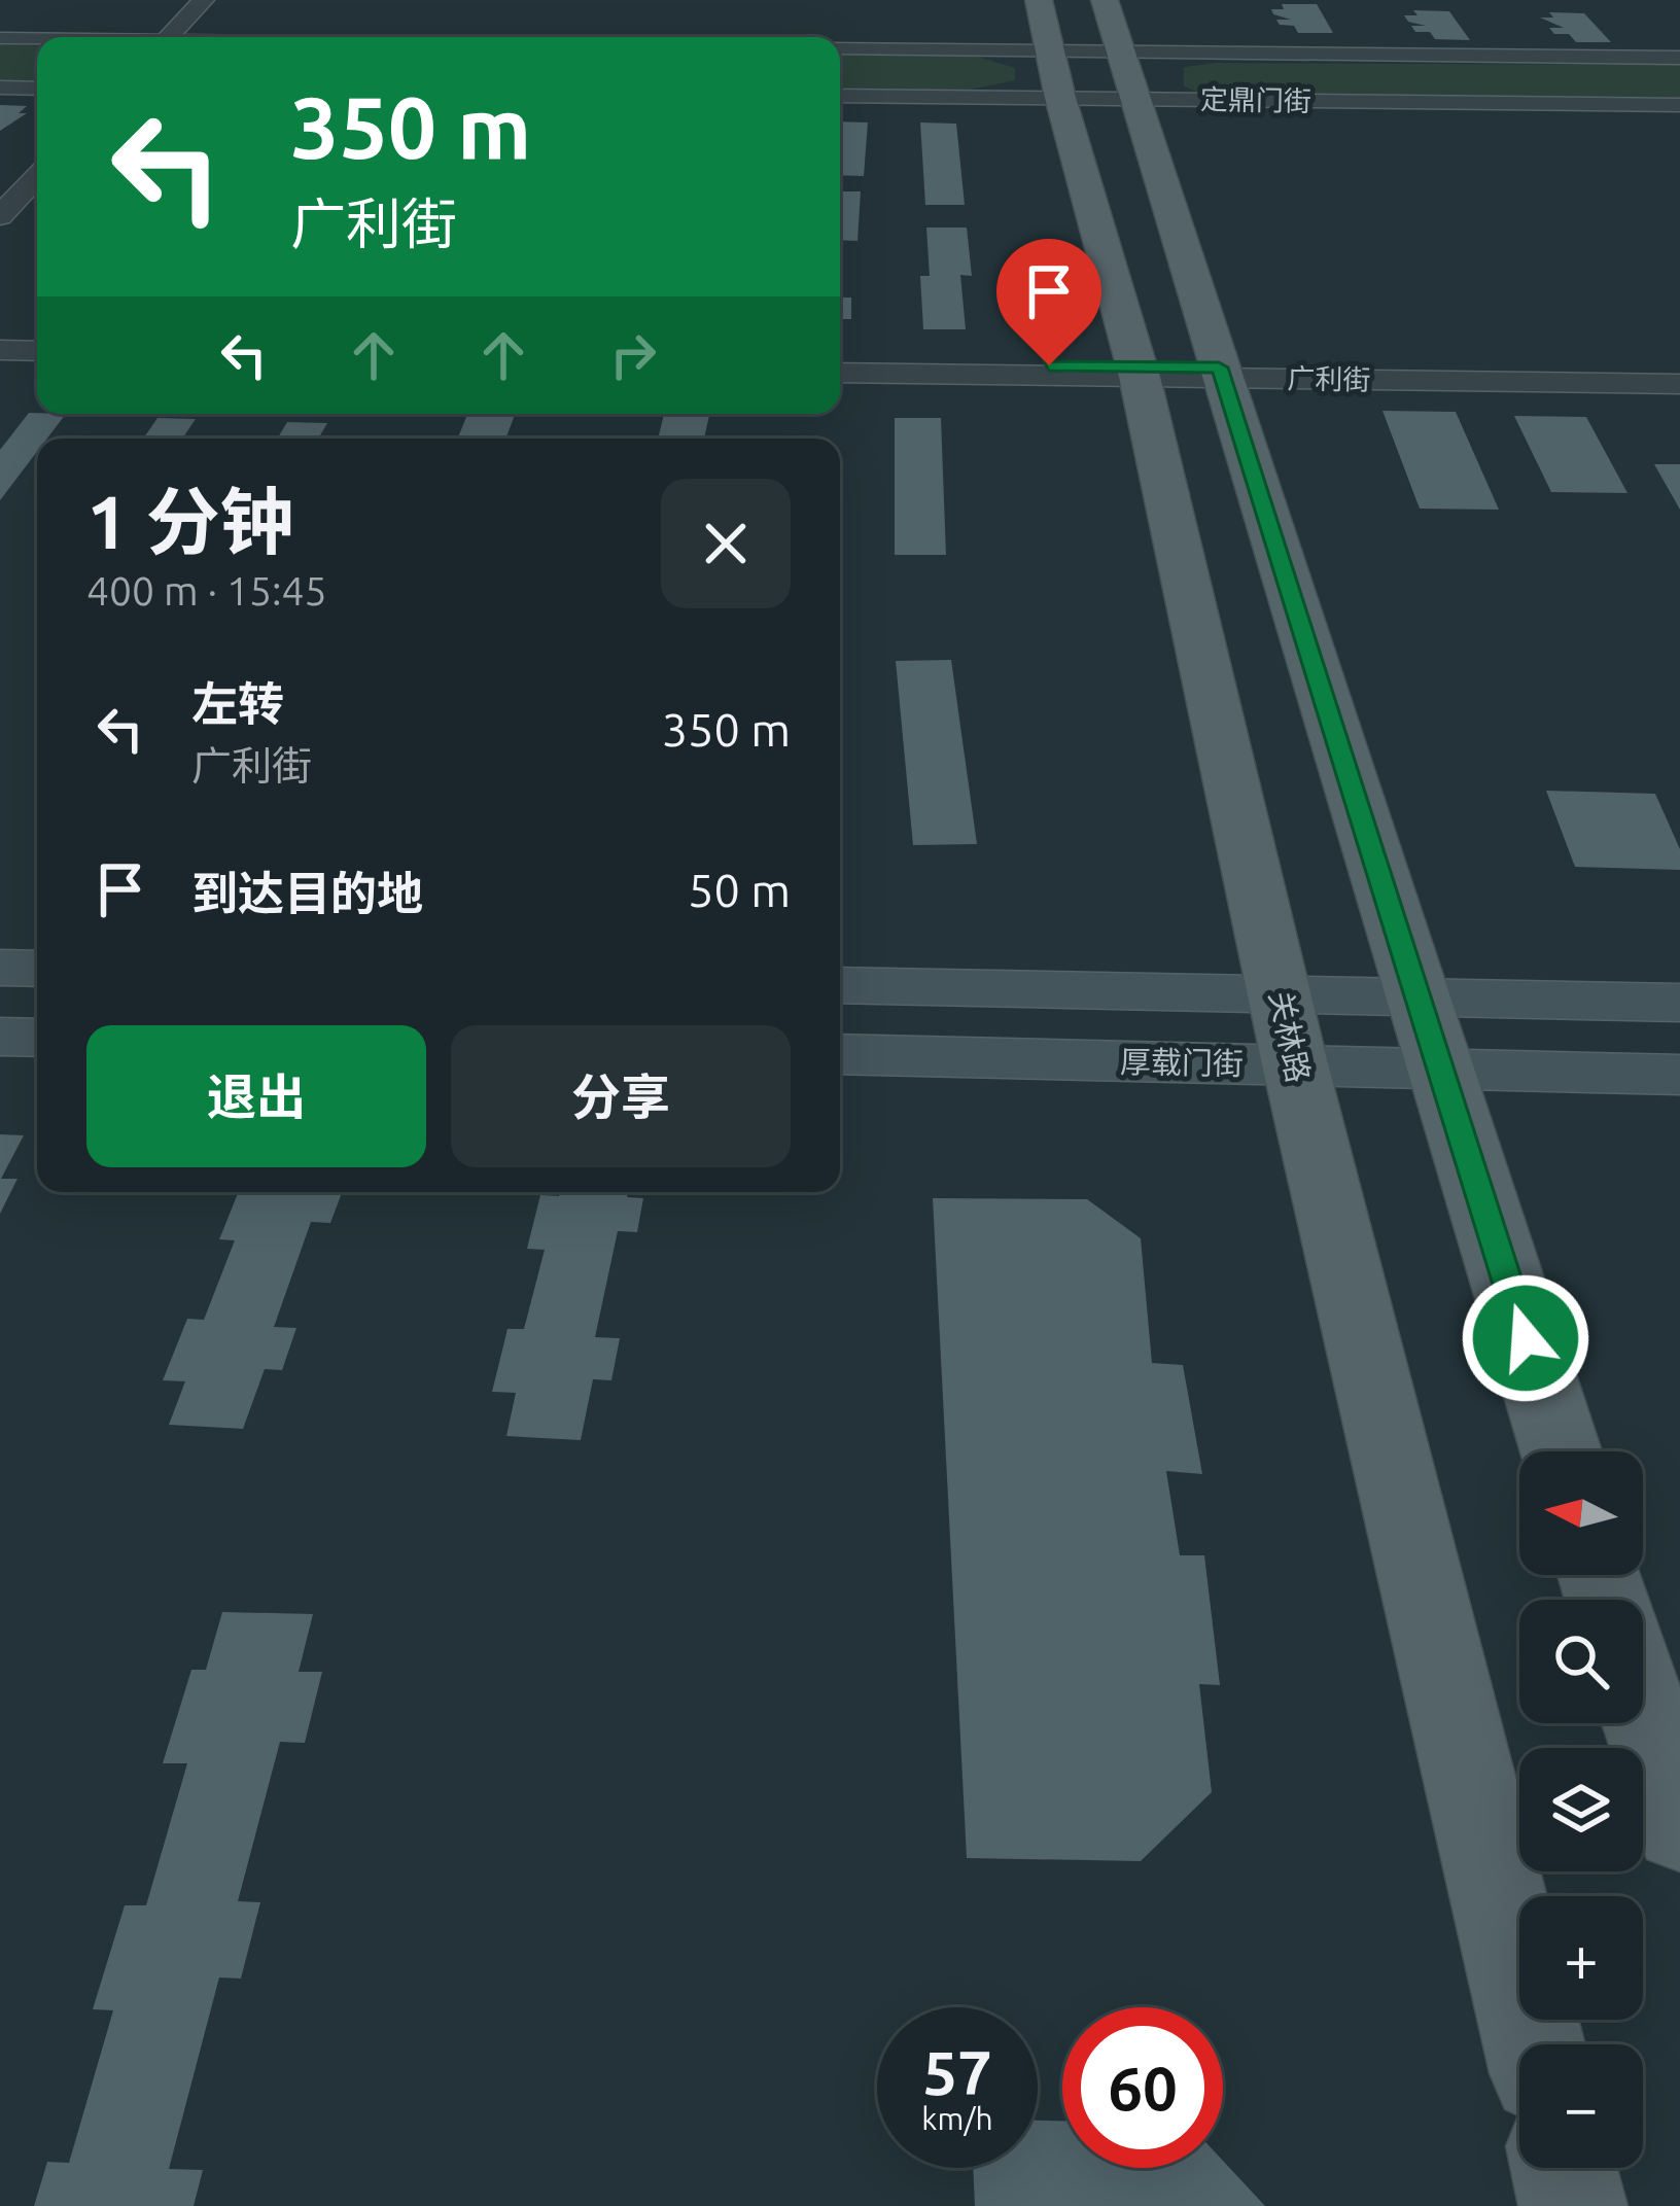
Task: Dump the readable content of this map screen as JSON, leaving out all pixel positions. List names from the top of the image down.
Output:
{
  "streets": {
    "main road": ["关林路", "厚载门街"],
    "street": ["定鼎门街", "广利街"]
  },
  "crossings": [
    ["定鼎门街", "关林路"],
    ["广利街", "关林路"],
    ["关林路", "厚载门街"]
  ],
  "north": "left",
  "page": {
    "turn": ["350 m", "广利街"],
    "heading": ["1 分钟", "400 m · 15:45"],
    "list": [
      {
        "name": "左转",
        "note": "广利街",
        "value": "350 m"
      },
      {
        "name": "到达目的地",
        "value": "50 m"
      }
    ],
    "buttons": ["退出", "分享"],
    "map_buttons": ["+", "−"],
    "speed": "57 km/h",
    "limit": "60"
  }
}
